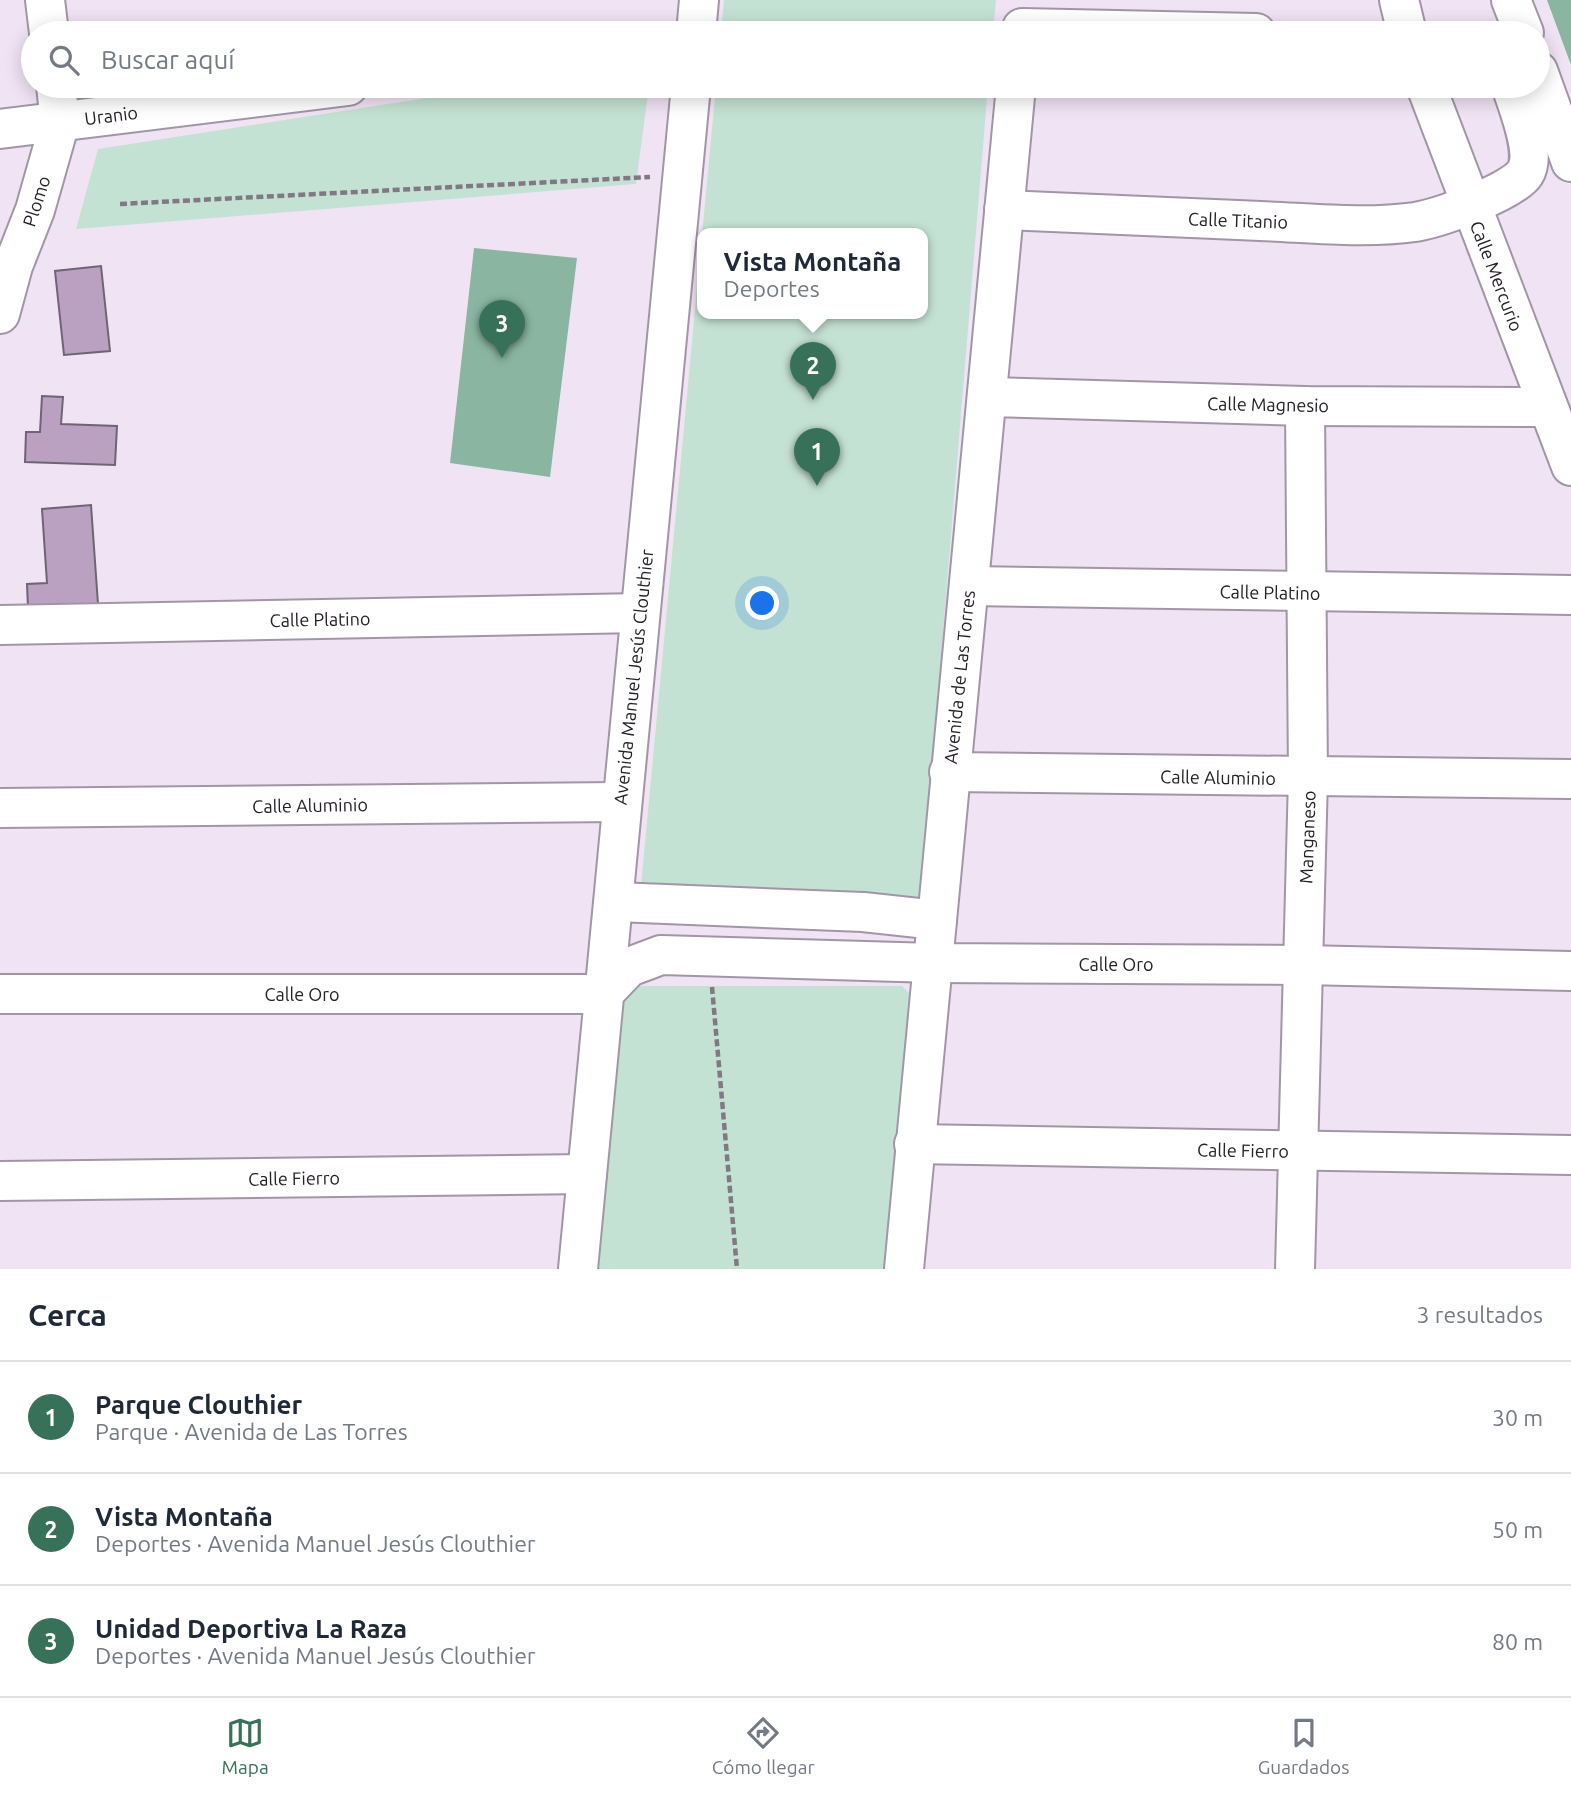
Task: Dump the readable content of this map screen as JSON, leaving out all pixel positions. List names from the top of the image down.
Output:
{
  "streets": {
    "street": [
      "Uranio",
      "Plomo",
      "Calle Titanio",
      "Calle Mercurio",
      "Calle Magnesio",
      "Calle Platino",
      "Avenida Manuel Jesús Clouthier",
      "Avenida de Las Torres",
      "Calle Aluminio",
      "Manganeso",
      "Calle Oro",
      "Calle Fierro"
    ]
  },
  "crossings": [
    ["Uranio", "Plomo"],
    ["Calle Titanio", "Calle Mercurio"],
    ["Calle Titanio", "Avenida de Las Torres"],
    ["Calle Mercurio", "Calle Magnesio"],
    ["Calle Magnesio", "Avenida de Las Torres"],
    ["Calle Magnesio", "Manganeso"],
    ["Calle Platino", "Avenida Manuel Jesús Clouthier"],
    ["Calle Platino", "Avenida de Las Torres"],
    ["Calle Platino", "Manganeso"],
    ["Avenida Manuel Jesús Clouthier", "Calle Aluminio"],
    ["Avenida Manuel Jesús Clouthier", "Calle Oro"],
    ["Avenida Manuel Jesús Clouthier", "Calle Fierro"],
    ["Avenida de Las Torres", "Calle Aluminio"],
    ["Avenida de Las Torres", "Calle Oro"],
    ["Avenida de Las Torres", "Calle Fierro"],
    ["Calle Aluminio", "Manganeso"],
    ["Manganeso", "Calle Oro"],
    ["Manganeso", "Calle Fierro"]
  ],
  "page": {
    "search": "Buscar aquí",
    "popup": ["Vista Montaña", "Deportes"],
    "pins": ["3", "2", "1"],
    "heading": ["Cerca", "3 resultados"],
    "list": [
      {
        "mark": "1",
        "name": "Parque Clouthier",
        "note": "Parque · Avenida de Las Torres",
        "value": "30 m"
      },
      {
        "mark": "2",
        "name": "Vista Montaña",
        "note": "Deportes · Avenida Manuel Jesús Clouthier",
        "value": "50 m"
      },
      {
        "mark": "3",
        "name": "Unidad Deportiva La Raza",
        "note": "Deportes · Avenida Manuel Jesús Clouthier",
        "value": "80 m"
      }
    ],
    "nav": ["Mapa", "Cómo llegar", "Guardados"]
  }
}
